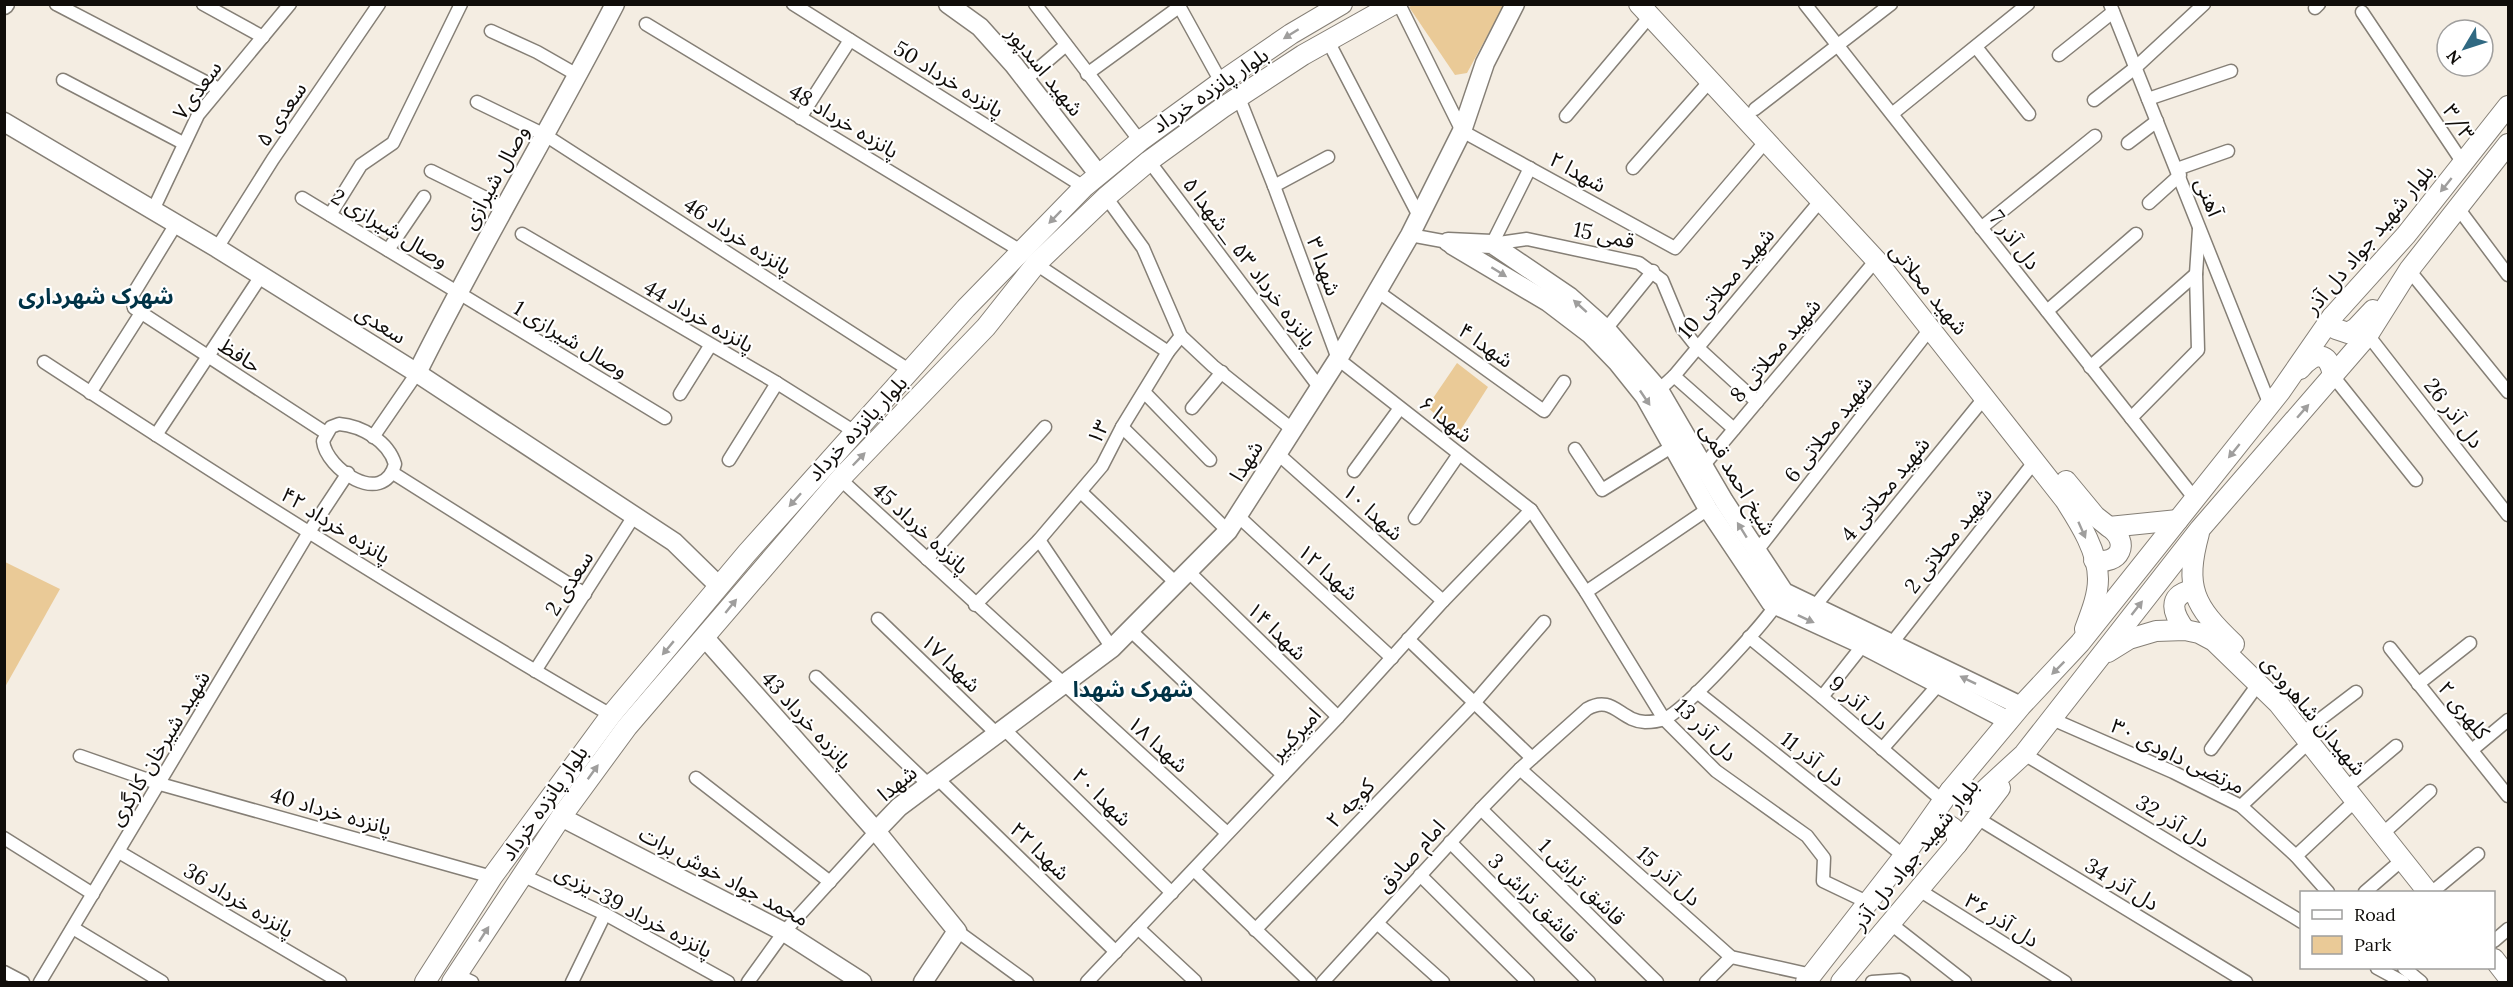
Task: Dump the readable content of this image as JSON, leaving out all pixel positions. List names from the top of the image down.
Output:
{
  "streets": {
    "main road": [
      "بلوار پانزده خرداد",
      "بلوار شهید جواد دل آذر",
      "شهید محلاتی",
      "شهیدان شاهرودی"
    ],
    "street": [
      "شهید اسدپور",
      "پانزده خرداد 50",
      "سعدی۷",
      "سعدی ۵",
      "پانزده خرداد 48",
      "۳/۳",
      "شهدا ۲",
      "وصال شیرازی",
      "آهنی",
      "وصال شیرازی 2",
      "قمی 15",
      "پانزده خرداد 46",
      "دل آذر 7",
      "پانزده خرداد ۵۳ _شهدا ۵",
      "شهدا ۳",
      "شهید محلاتی 10",
      "پانزده خرداد 44",
      "سعدی",
      "وصال شیرازی 1",
      "شهدا ۴",
      "شهید محلاتی 8",
      "حافظ",
      "دل آذر 26",
      "شهدا ۶",
      "شهید محلاتی 6",
      "۱۳",
      "شهدا",
      "شیخ احمد قمی",
      "شهید محلاتی 4",
      "شهدا ۱۰",
      "پانزده خرداد ۴۲",
      "پانزده خرداد 45",
      "شهید محلاتی 2",
      "شهدا ۱۲",
      "سعدی 2",
      "شهدا ۱۴",
      "شهدا ۱۷",
      "دل آذر 9",
      "کلهری ۲",
      "پانزده خرداد 43",
      "دل آذر 13",
      "امیرکبیر",
      "شهدا ۱۸",
      "شهید شیرخان کارگری",
      "۳۰ مرتضی داودی",
      "دل آذر 11",
      "شهدا ۲۰",
      "کوچه ۲",
      "پانزده خرداد 40",
      "دل آذر 32",
      "شهدا ۲۲",
      "امام صادق",
      "محمد جواد خوش برات",
      "دل آذر 15",
      "قاشق تراش 1",
      "دل آذر 34",
      "قاشق تراش 3",
      "پانزده خرداد 36",
      "پانزده خرداد 39-یزدی",
      "دل آذر ۳۶"
    ]
  },
  "crossings": [
    ["شهید اسدپور", "پانزده خرداد 50"],
    ["شهید اسدپور", "بلوار پانزده خرداد"],
    ["پانزده خرداد 50", "بلوار پانزده خرداد"],
    ["سعدی۷", "سعدی"],
    ["بلوار پانزده خرداد", "پانزده خرداد 48"],
    ["بلوار پانزده خرداد", "پانزده خرداد 46"],
    ["بلوار پانزده خرداد", "پانزده خرداد ۵۳ _شهدا ۵"],
    ["بلوار پانزده خرداد", "شهدا ۳"],
    ["بلوار پانزده خرداد", "پانزده خرداد 44"],
    ["بلوار پانزده خرداد", "سعدی"],
    ["بلوار پانزده خرداد", "پانزده خرداد ۴۲"],
    ["بلوار پانزده خرداد", "پانزده خرداد 45"],
    ["بلوار پانزده خرداد", "پانزده خرداد 43"],
    ["بلوار پانزده خرداد", "پانزده خرداد 40"],
    ["بلوار پانزده خرداد", "محمد جواد خوش برات"],
    ["بلوار پانزده خرداد", "پانزده خرداد 39-یزدی"],
    ["سعدی ۵", "سعدی"],
    ["۳/۳", "بلوار شهید جواد دل آذر"],
    ["شهدا ۲", "شهید محلاتی"],
    ["شهدا ۲", "شهدا"],
    ["وصال شیرازی", "وصال شیرازی 2"],
    ["وصال شیرازی", "پانزده خرداد 46"],
    ["وصال شیرازی", "سعدی"],
    ["وصال شیرازی", "وصال شیرازی 1"],
    ["آهنی", "بلوار شهید جواد دل آذر"],
    ["وصال شیرازی 2", "وصال شیرازی 1"],
    ["قمی 15", "شهید محلاتی 10"],
    ["قمی 15", "شهید محلاتی 8"],
    ["قمی 15", "شیخ احمد قمی"],
    ["بلوار شهید جواد دل آذر", "دل آذر 7"],
    ["بلوار شهید جواد دل آذر", "شهید محلاتی"],
    ["بلوار شهید جواد دل آذر", "شیخ احمد قمی"],
    ["بلوار شهید جواد دل آذر", "دل آذر 9"],
    ["بلوار شهید جواد دل آذر", "دل آذر 13"],
    ["بلوار شهید جواد دل آذر", "دل آذر 11"],
    ["بلوار شهید جواد دل آذر", "دل آذر 32"],
    ["بلوار شهید جواد دل آذر", "دل آذر 15"],
    ["بلوار شهید جواد دل آذر", "دل آذر 34"],
    ["بلوار شهید جواد دل آذر", "دل آذر ۳۶"],
    ["پانزده خرداد ۵۳ _شهدا ۵", "شهدا"],
    ["شهدا ۳", "شهدا ۶"],
    ["شهدا ۳", "شهدا"],
    ["شهید محلاتی 10", "شهید محلاتی"],
    ["شهید محلاتی 10", "شیخ احمد قمی"],
    ["شهید محلاتی", "شهید محلاتی 8"],
    ["شهید محلاتی", "شهید محلاتی 6"],
    ["شهید محلاتی", "شهید محلاتی 4"],
    ["شهید محلاتی", "شهید محلاتی 2"],
    ["سعدی", "سعدی 2"],
    ["شهدا ۴", "شهدا"],
    ["شهید محلاتی 8", "شیخ احمد قمی"],
    ["حافظ", "شهید شیرخان کارگری"],
    ["شهدا ۶", "شهدا"],
    ["شهدا ۶", "دل آذر 13"],
    ["شهدا ۶", "امیرکبیر"],
    ["شهید محلاتی 6", "شیخ احمد قمی"],
    ["۱۳", "پانزده خرداد 45"],
    ["۱۳", "شهدا ۱۲"],
    ["۱۳", "شهدا ۱۴"],
    ["شهدا", "شیخ احمد قمی"],
    ["شهدا", "شهدا ۱۰"],
    ["شهدا", "پانزده خرداد 45"],
    ["شهدا", "شهدا ۱۲"],
    ["شهدا", "شهدا ۱۴"],
    ["شهدا", "شهدا ۱۷"],
    ["شهدا", "پانزده خرداد 43"],
    ["شهدا", "شهدا ۱۸"],
    ["شهدا", "شهدا ۲۰"],
    ["شهدا", "شهدا ۲۲"],
    ["شیخ احمد قمی", "شهید محلاتی 4"],
    ["شیخ احمد قمی", "شهید محلاتی 2"],
    ["شهدا ۱۰", "امیرکبیر"],
    ["پانزده خرداد ۴۲", "سعدی 2"],
    ["پانزده خرداد ۴۲", "شهید شیرخان کارگری"],
    ["پانزده خرداد 45", "شهدا ۱۸"],
    ["شهدا ۱۲", "امیرکبیر"],
    ["شهدا ۱۴", "امیرکبیر"],
    ["شهدا ۱۷", "شهدا ۲۰"],
    ["دل آذر 13", "امیرکبیر"],
    ["دل آذر 13", "امام صادق"],
    ["امیرکبیر", "شهدا ۱۸"],
    ["امیرکبیر", "شهدا ۲۰"],
    ["امیرکبیر", "شهدا ۲۲"],
    ["شهید شیرخان کارگری", "پانزده خرداد 40"],
    ["شهید شیرخان کارگری", "پانزده خرداد 36"],
    ["امام صادق", "دل آذر 15"],
    ["امام صادق", "قاشق تراش 1"],
    ["امام صادق", "قاشق تراش 3"]
  ],
  "districts": ["شهرک شهرداری", "شهرک شهدا"],
  "legend": ["Road", "Park"],
  "north": "bottom left"
}
